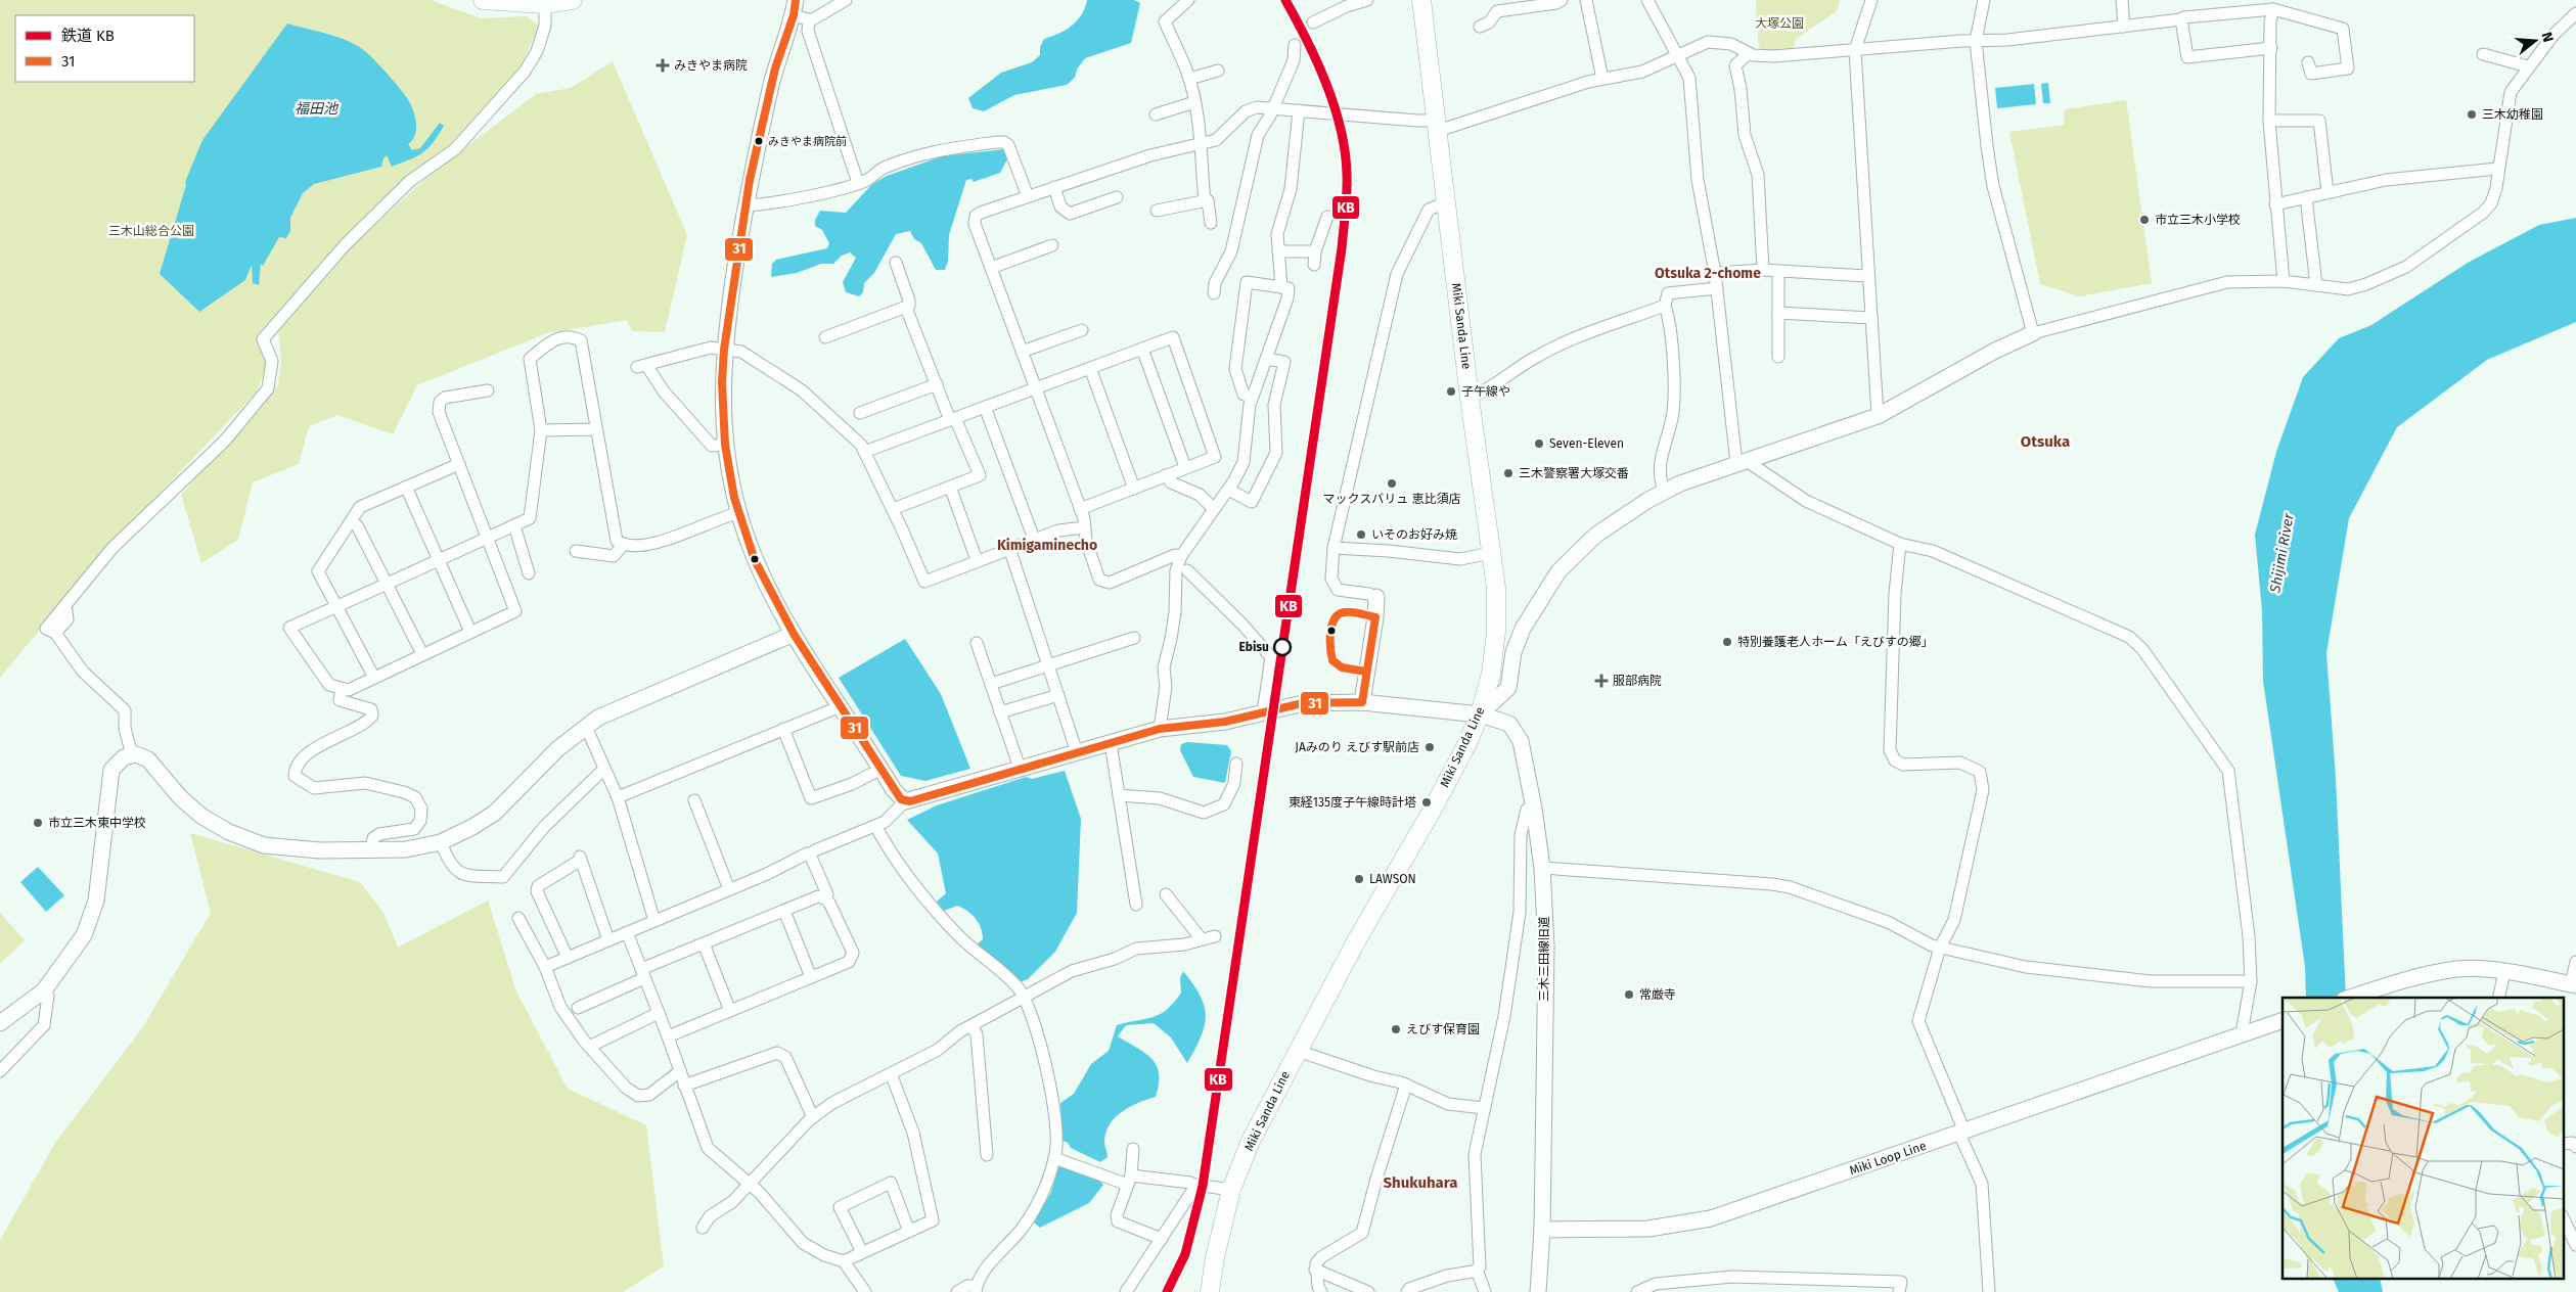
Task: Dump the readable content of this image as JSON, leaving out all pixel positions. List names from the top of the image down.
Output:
{
  "streets": {
    "main road": ["Miki Sanda Line"],
    "street": ["三木三田線旧道", "Miki Loop Line"]
  },
  "crossings": [
    ["Miki Sanda Line", "三木三田線旧道"],
    ["三木三田線旧道", "Miki Loop Line"]
  ],
  "districts": [
    "Otsuka 2-chome",
    "Otsuka",
    "Kimigaminecho",
    "Shukuhara"
  ],
  "water": ["福田池", "Shijimi River"],
  "parks": ["大塚公園", "三木山総合公園"],
  "places": {
    "health": ["みきやま病院", "服部病院"],
    "other": [
      "三木幼稚園",
      "みきやま病院前",
      "市立三木小学校",
      "子午線や",
      "Seven-Eleven",
      "三木警察署大塚交番",
      "マックスバリュ 恵比須店",
      "いそのお好み焼",
      "特別養護老人ホーム「えびすの郷」",
      "Ebisu",
      "JAみのり えびす駅前店",
      "東経135度子午線時計塔",
      "市立三木東中学校",
      "LAWSON",
      "常厳寺",
      "えびす保育園"
    ]
  },
  "lines": ["rail line KB", "transit line 31"],
  "legend": ["鉄道 KB", "31"],
  "north": "right"
}
